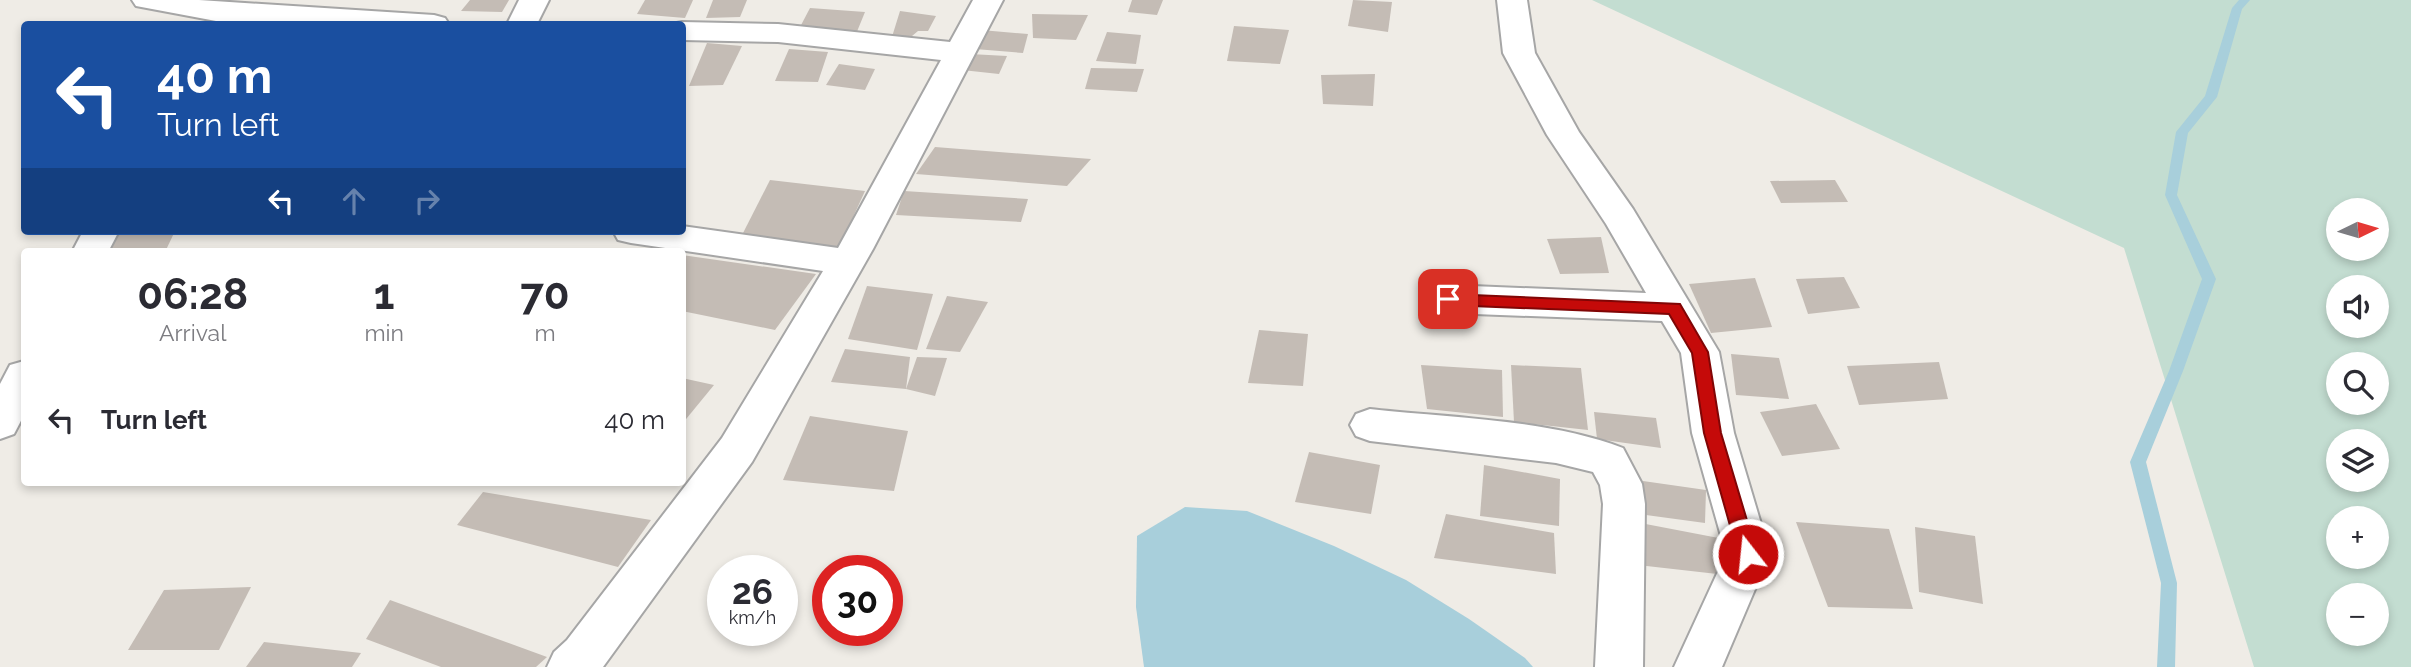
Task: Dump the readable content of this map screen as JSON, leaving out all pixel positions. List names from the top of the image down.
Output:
{
  "north": "right",
  "page": {
    "turn": ["40 m", "Turn left"],
    "map_buttons": ["+", "−"],
    "eta": [
      "06:28",
      "Arrival",
      "1",
      "min",
      "70",
      "m"
    ],
    "list": [
      {
        "name": "Turn left",
        "value": "40 m"
      }
    ],
    "speed": "26 km/h",
    "limit": "30"
  }
}
